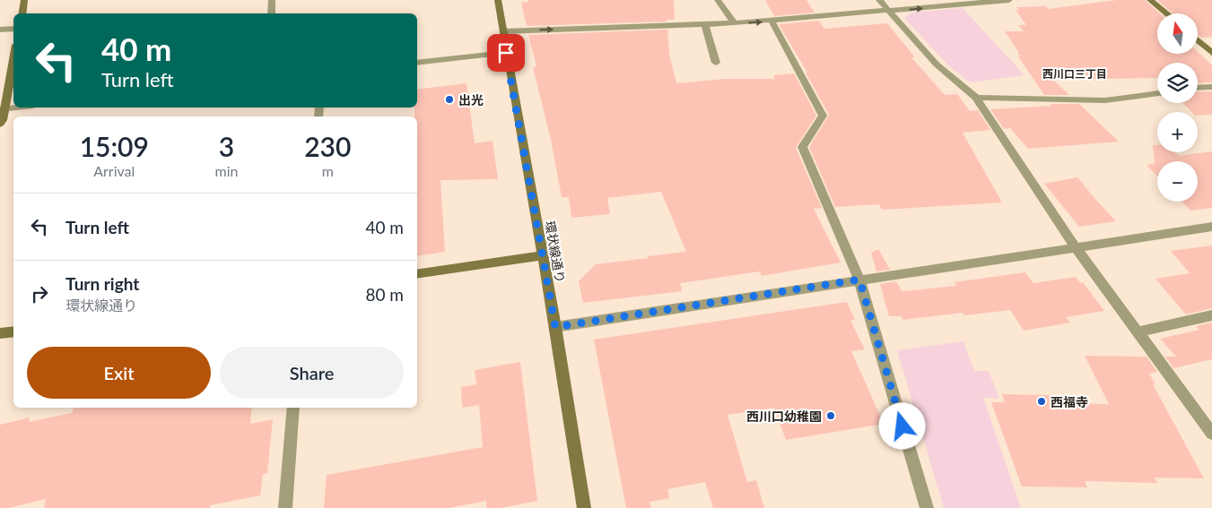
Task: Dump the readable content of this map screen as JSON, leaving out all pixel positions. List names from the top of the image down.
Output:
{
  "streets": {
    "main road": ["環状線通り"]
  },
  "districts": ["西川口三丁目"],
  "places": ["出光", "西福寺", "西川口幼稚園"],
  "north": "top",
  "page": {
    "map_buttons": ["+", "−"],
    "turn": ["40 m", "Turn left"],
    "eta": [
      "15:09",
      "Arrival",
      "3",
      "min",
      "230",
      "m"
    ],
    "list": [
      {
        "name": "Turn left",
        "value": "40 m"
      },
      {
        "name": "Turn right",
        "note": "環状線通り",
        "value": "80 m"
      }
    ],
    "buttons": ["Exit", "Share"]
  }
}
